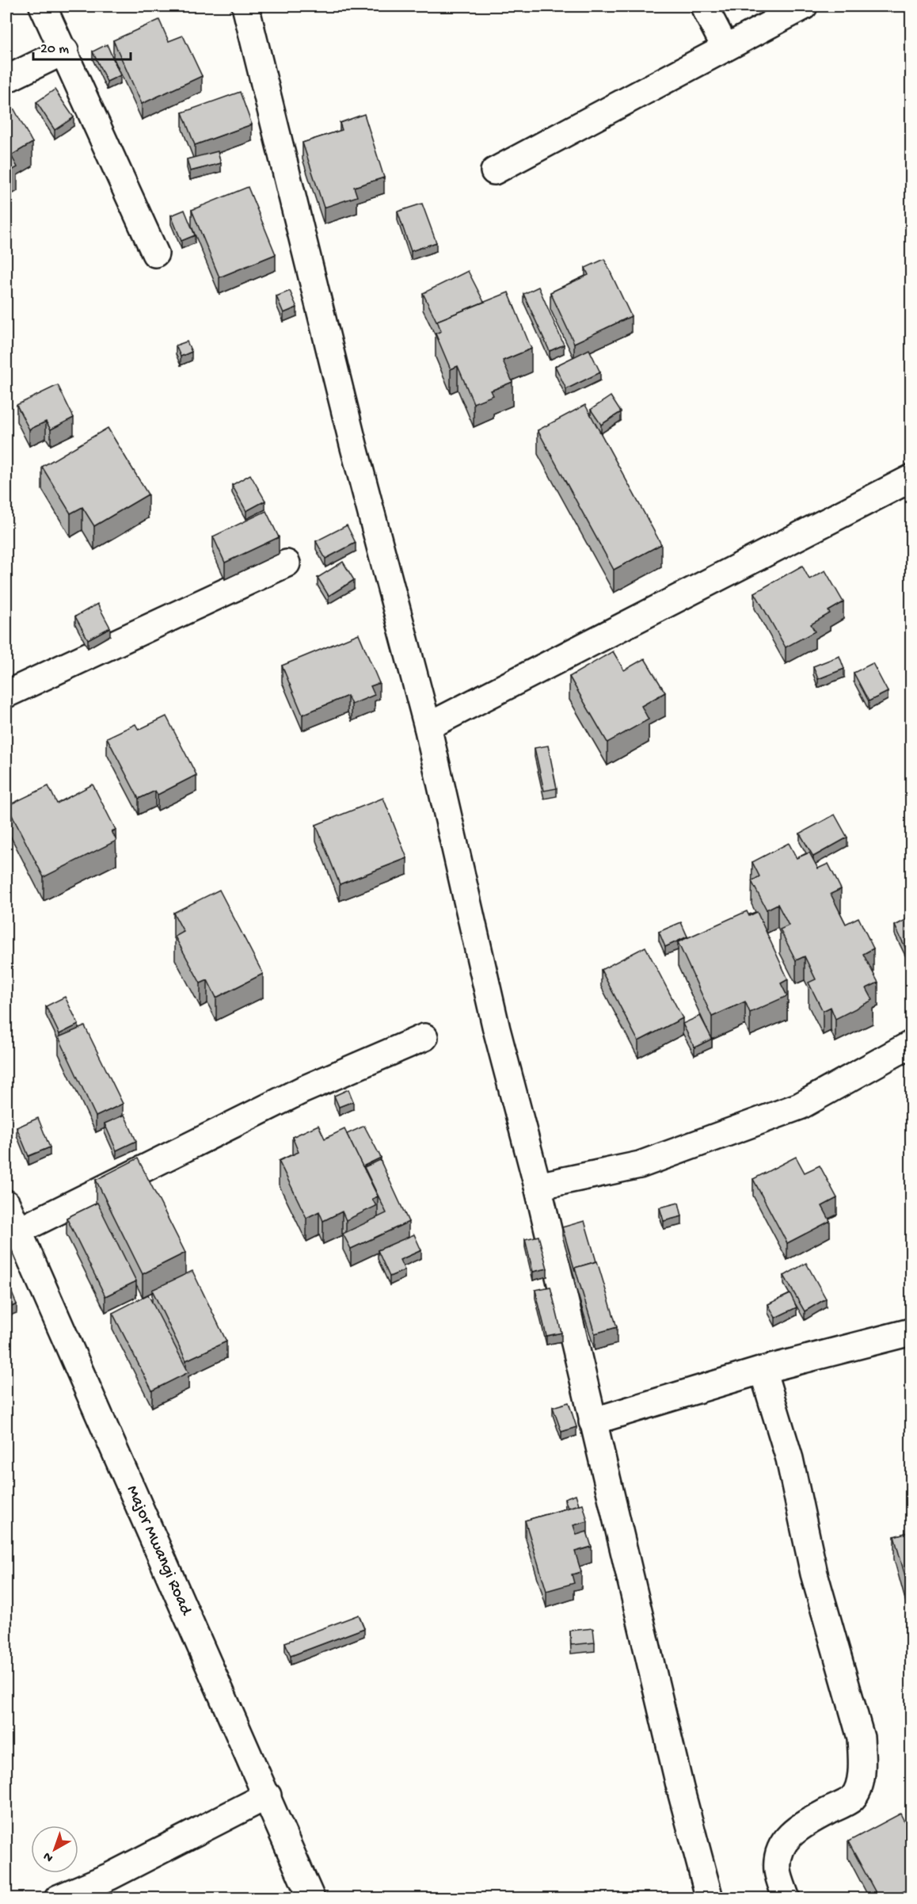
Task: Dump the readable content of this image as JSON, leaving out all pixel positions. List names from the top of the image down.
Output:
{
  "streets": {
    "street": ["Major Mwangi Road"]
  },
  "scale_bar": "20 m",
  "north": "bottom left"
}
